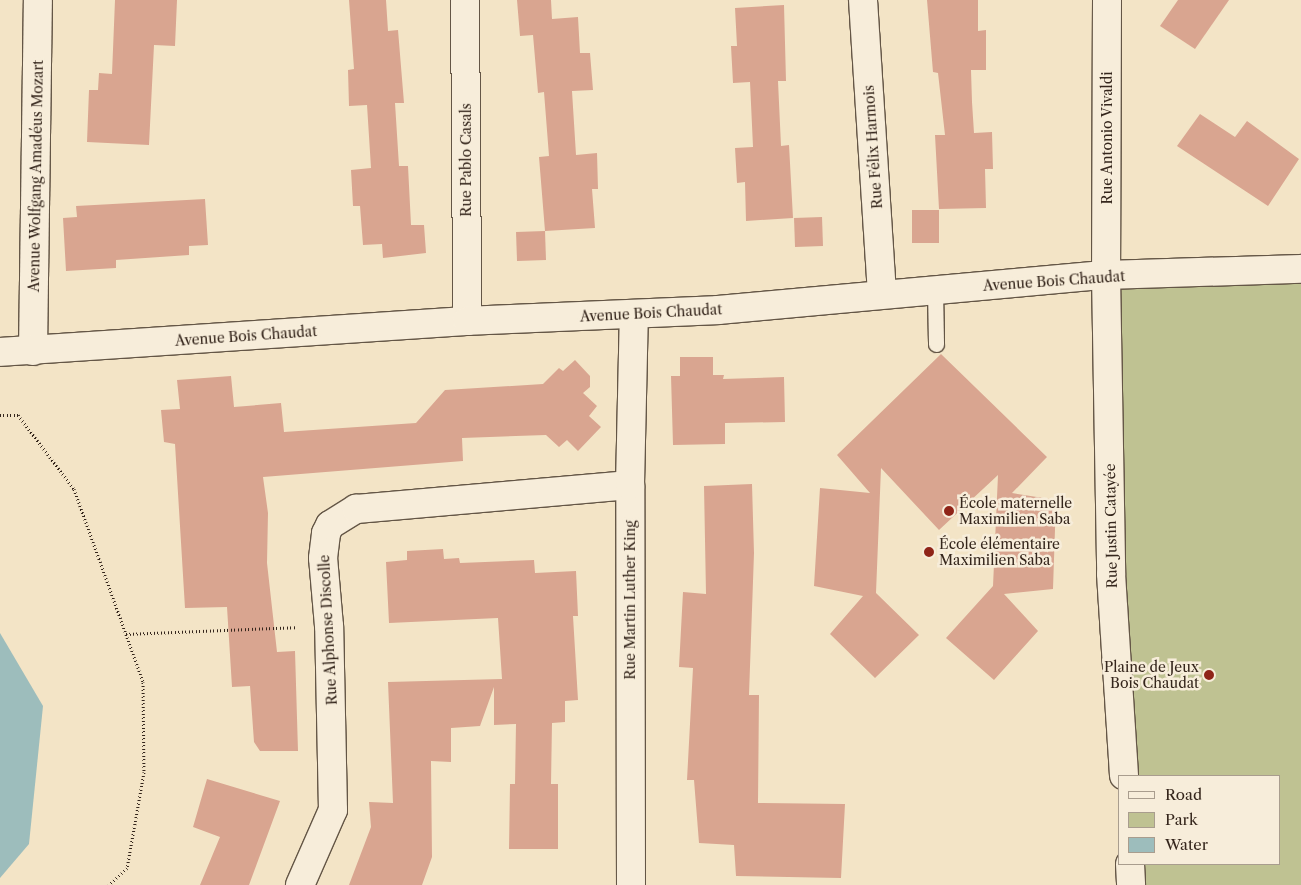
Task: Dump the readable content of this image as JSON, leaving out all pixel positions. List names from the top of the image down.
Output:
{
  "streets": {
    "street": [
      "Rue Antonio Vivaldi",
      "Rue Félix Harmois",
      "Rue Pablo Casals",
      "Avenue Wolfgang Amadéus Mozart",
      "Avenue Bois Chaudat",
      "Rue Justin Catayée",
      "Rue Martin Luther King",
      "Rue Alphonse Discolle"
    ]
  },
  "crossings": [
    ["Rue Antonio Vivaldi", "Avenue Bois Chaudat"],
    ["Rue Antonio Vivaldi", "Rue Justin Catayée"],
    ["Rue Félix Harmois", "Avenue Bois Chaudat"],
    ["Rue Pablo Casals", "Avenue Bois Chaudat"],
    ["Avenue Wolfgang Amadéus Mozart", "Avenue Bois Chaudat"],
    ["Avenue Bois Chaudat", "Rue Justin Catayée"],
    ["Avenue Bois Chaudat", "Rue Martin Luther King"],
    ["Rue Martin Luther King", "Rue Alphonse Discolle"]
  ],
  "places": ["École maternelle Maximilien Saba", "École élémentaire Maximilien Saba", "Plaine de Jeux Bois Chaudat"],
  "legend": ["Road", "Park", "Water"]
}
